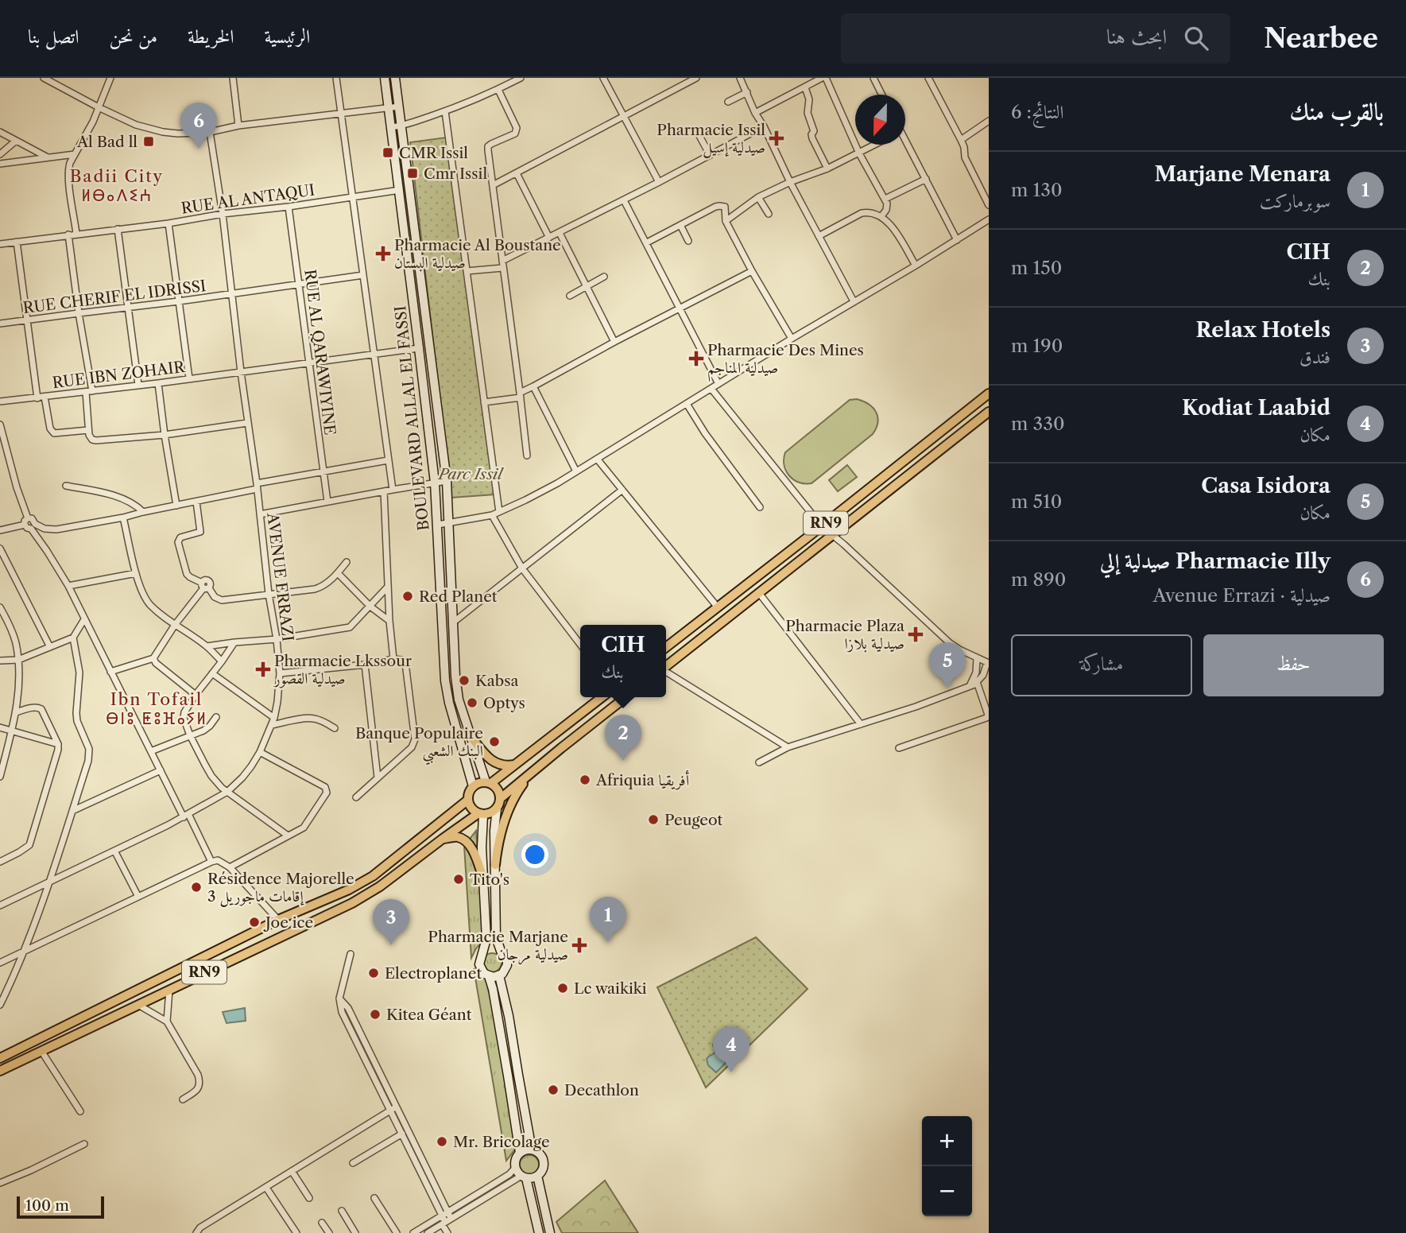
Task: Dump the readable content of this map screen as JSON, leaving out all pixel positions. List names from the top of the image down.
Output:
{
  "streets": {
    "main road": ["BOULEVARD ALLAL EL FASSI", "RN9"],
    "street": [
      "RUE AL ANTAQUI",
      "RUE CHERIF EL IDRISSI",
      "RUE AL QARAWIYINE",
      "RUE IBN ZOHAIR",
      "AVENUE ERRAZI"
    ]
  },
  "crossings": [
    ["RUE AL ANTAQUI", "RUE AL QARAWIYINE"],
    ["RUE AL ANTAQUI", "BOULEVARD ALLAL EL FASSI"],
    ["RUE AL ANTAQUI", "AVENUE ERRAZI"],
    ["RUE CHERIF EL IDRISSI", "RUE AL QARAWIYINE"],
    ["RUE CHERIF EL IDRISSI", "AVENUE ERRAZI"],
    ["RUE AL QARAWIYINE", "RUE IBN ZOHAIR"],
    ["RUE IBN ZOHAIR", "BOULEVARD ALLAL EL FASSI"],
    ["RUE IBN ZOHAIR", "AVENUE ERRAZI"],
    ["BOULEVARD ALLAL EL FASSI", "RN9"]
  ],
  "districts": ["Badii City ⵍⴱⴰⴷⵉⵄ", "Ibn Tofail ⴱⵏⵓ ⵟⵓⴼⴰⵢⵍ"],
  "parks": ["Parc Issil"],
  "places": {
    "health": [
      "Pharmacie Issil صيدلية إسيل",
      "Pharmacie Al Boustane صيدلية البستان",
      "Pharmacie Des Mines صيدلية المناجم",
      "Pharmacie Plaza صيدلية بلازا",
      "Pharmacie Lkssour صيدلية القصور",
      "Pharmacie Marjane صيدلية مرجان"
    ],
    "transit": ["Al Bad ll", "CMR Issil", "Cmr Issil"],
    "other": [
      "Red Planet",
      "Kabsa",
      "Optys",
      "Banque Populaire البنك الشعبي",
      "Afriquia أفريقيا",
      "Peugeot",
      "Tito's",
      "Résidence Majorelle إقامات ماجوريل 3",
      "Joe ice",
      "Electroplanet",
      "Lc waikiki",
      "Kitea Géant",
      "Decathlon",
      "Mr. Bricolage"
    ]
  },
  "scale_bar": "100 m",
  "north": "bottom",
  "page": {
    "header": "Nearbee",
    "search": "ابحث هنا",
    "nav": [
      "الرئيسية",
      "الخريطة",
      "من نحن",
      "اتصل بنا"
    ],
    "heading": ["بالقرب منك", "النتائج: 6"],
    "pins": [
      "6",
      "5",
      "2",
      "1",
      "3",
      "4"
    ],
    "list": [
      {
        "mark": "1",
        "name": "Marjane Menara",
        "note": "سوبرماركت",
        "value": "130 m"
      },
      {
        "mark": "2",
        "name": "CIH",
        "note": "بنك",
        "value": "150 m"
      },
      {
        "mark": "3",
        "name": "Relax Hotels",
        "note": "فندق",
        "value": "190 m"
      },
      {
        "mark": "4",
        "name": "Kodiat Laabid",
        "note": "مكان",
        "value": "330 m"
      },
      {
        "mark": "5",
        "name": "Casa Isidora",
        "note": "مكان",
        "value": "510 m"
      },
      {
        "mark": "6",
        "name": "Pharmacie Illy صيدلية إلي",
        "note": "صيدلية · Avenue Errazi",
        "value": "890 m"
      }
    ],
    "buttons": ["حفظ", "مشاركة"],
    "popup": ["CIH", "بنك"],
    "map_buttons": ["+", "−"],
    "scale": "100 m"
  }
}
